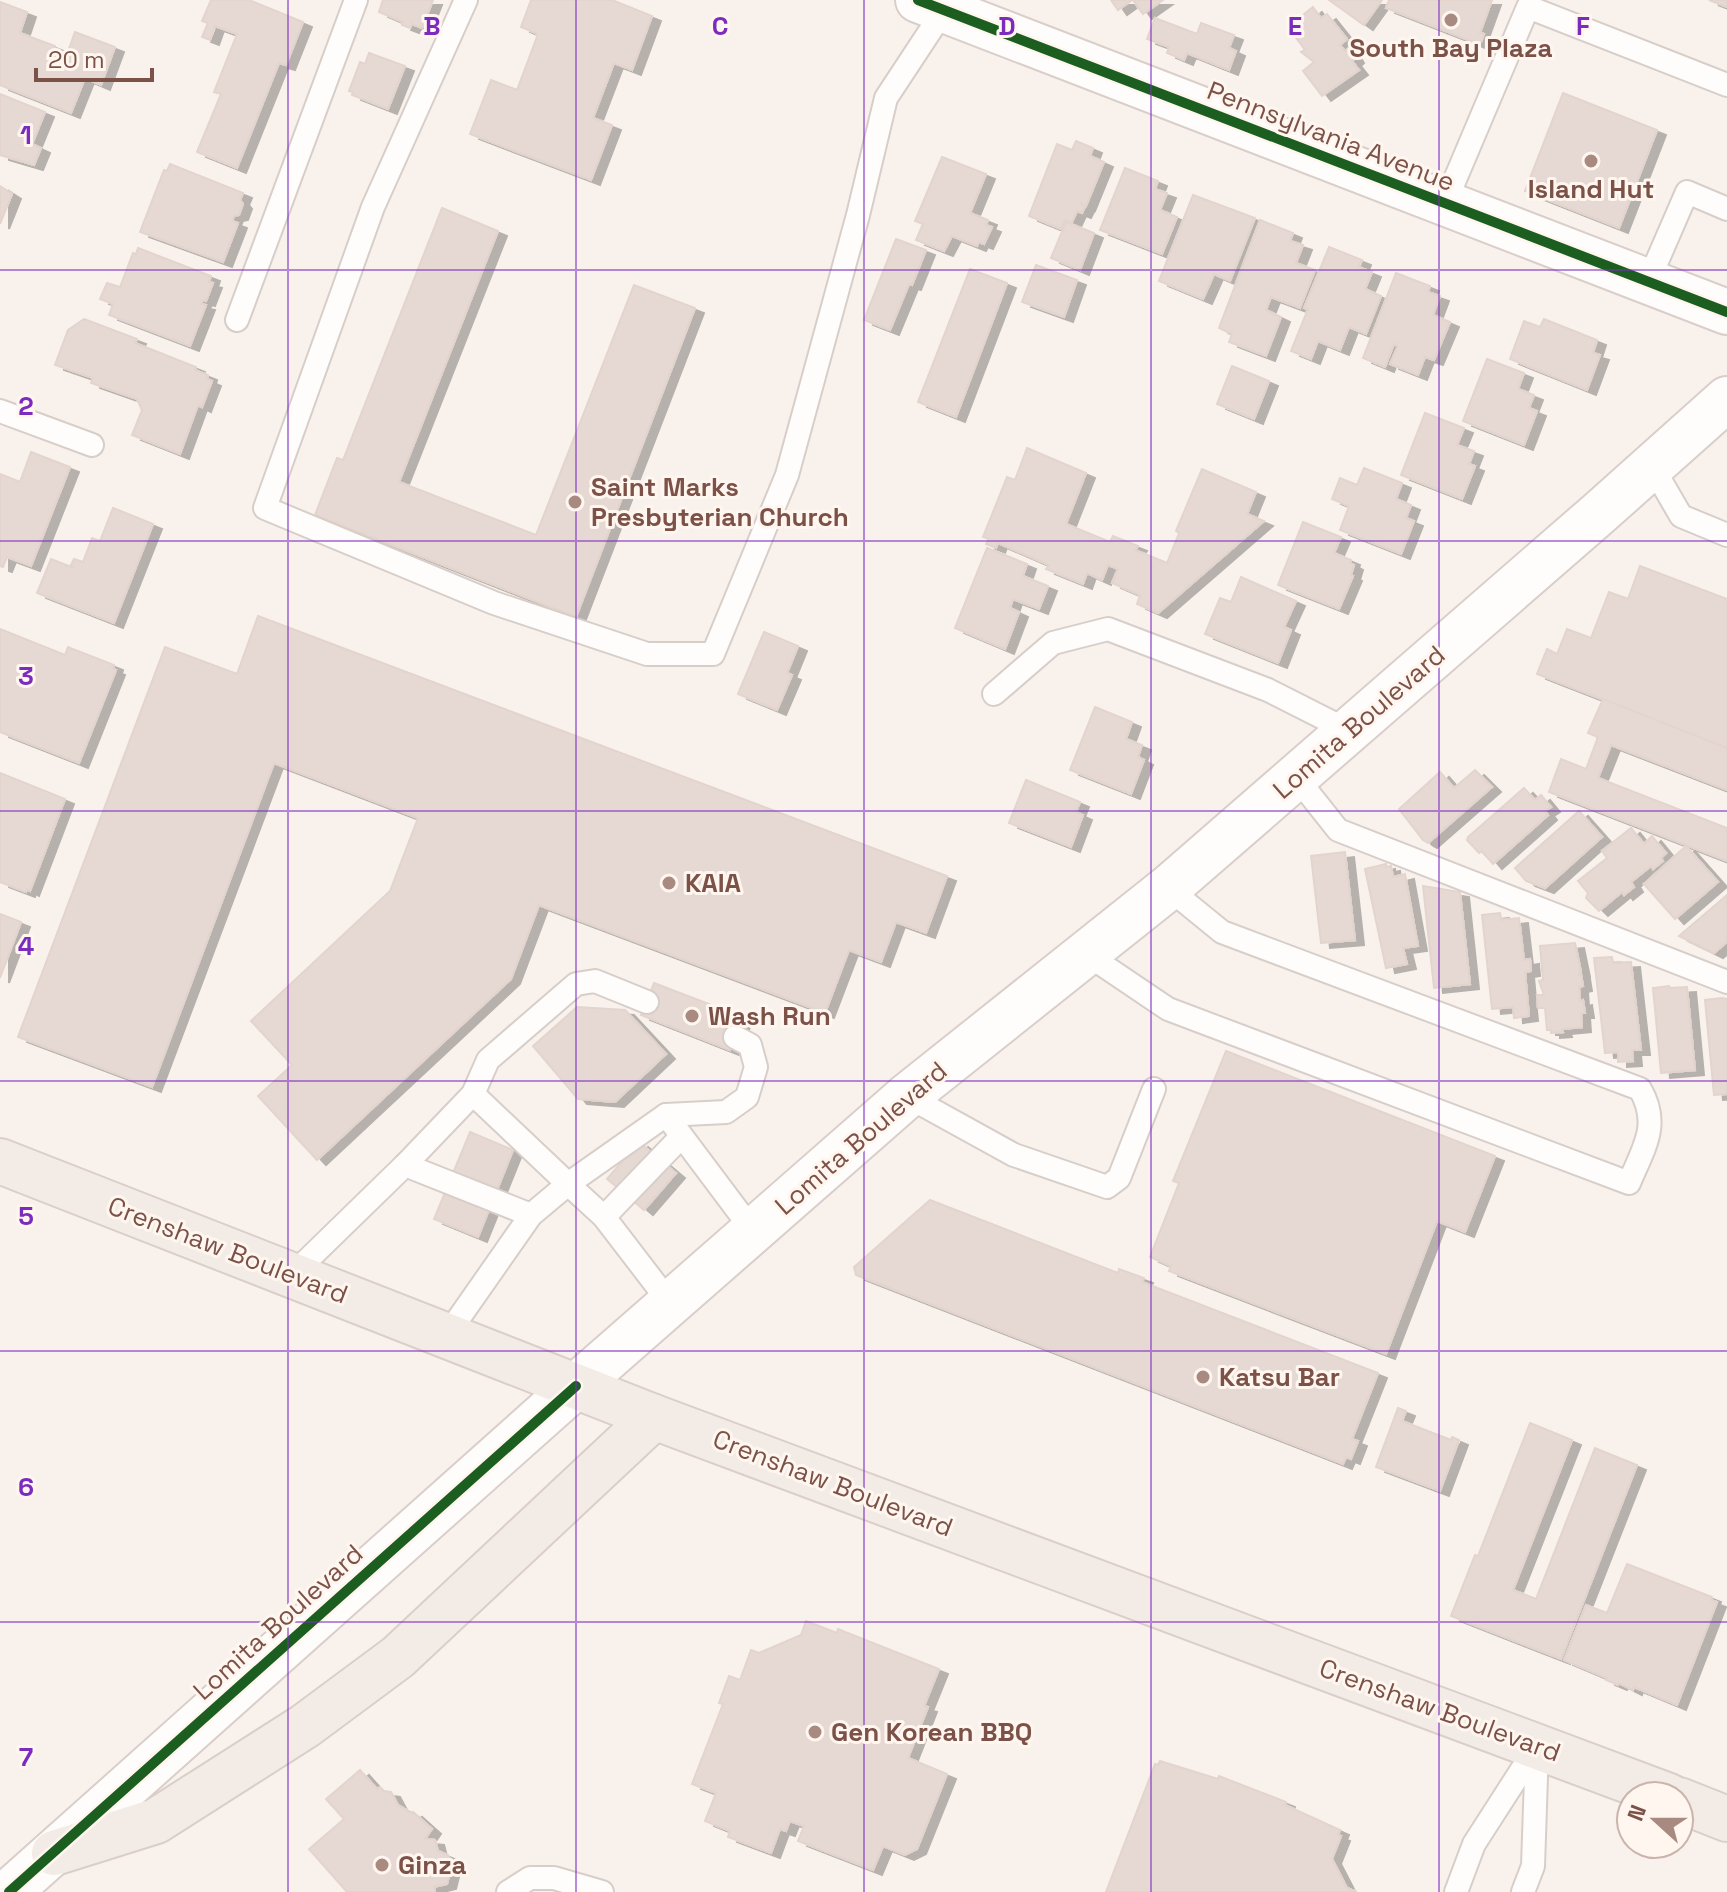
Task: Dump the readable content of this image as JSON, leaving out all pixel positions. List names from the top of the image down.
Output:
{
  "streets": {
    "main road": ["Pennsylvania Avenue", "Lomita Boulevard", "Crenshaw Boulevard"]
  },
  "crossings": [
    ["Lomita Boulevard", "Crenshaw Boulevard"]
  ],
  "places": [
    "South Bay Plaza",
    "Island Hut",
    "Saint Marks Presbyterian Church",
    "KAIA",
    "Wash Run",
    "Katsu Bar",
    "Gen Korean BBQ",
    "Ginza"
  ],
  "scale_bar": "20 m",
  "north": "left",
  "grid": {
    "columns": [
      "B",
      "C",
      "D",
      "E",
      "F"
    ],
    "rows": [
      "1",
      "2",
      "3",
      "4",
      "5",
      "6",
      "7"
    ]
  }
}
